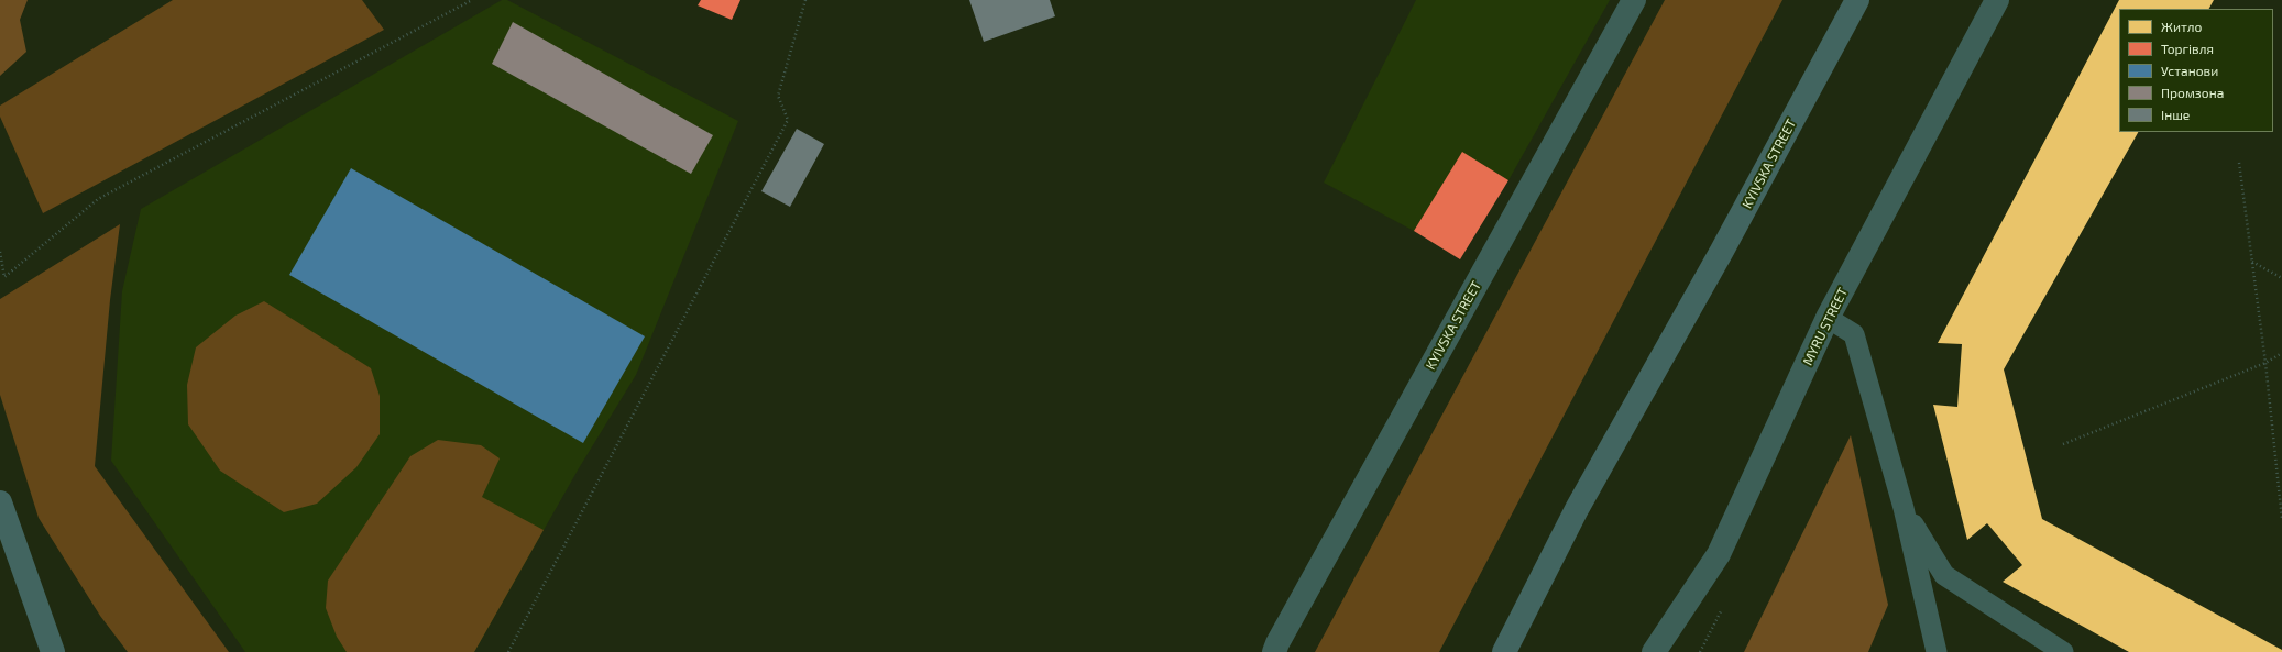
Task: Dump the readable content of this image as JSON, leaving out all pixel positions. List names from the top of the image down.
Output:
{
  "streets": {
    "main road": ["KYIVSKA STREET"],
    "street": ["MYRU STREET"]
  },
  "legend": [
    "Житло",
    "Торгівля",
    "Установи",
    "Промзона",
    "Інше"
  ]
}
